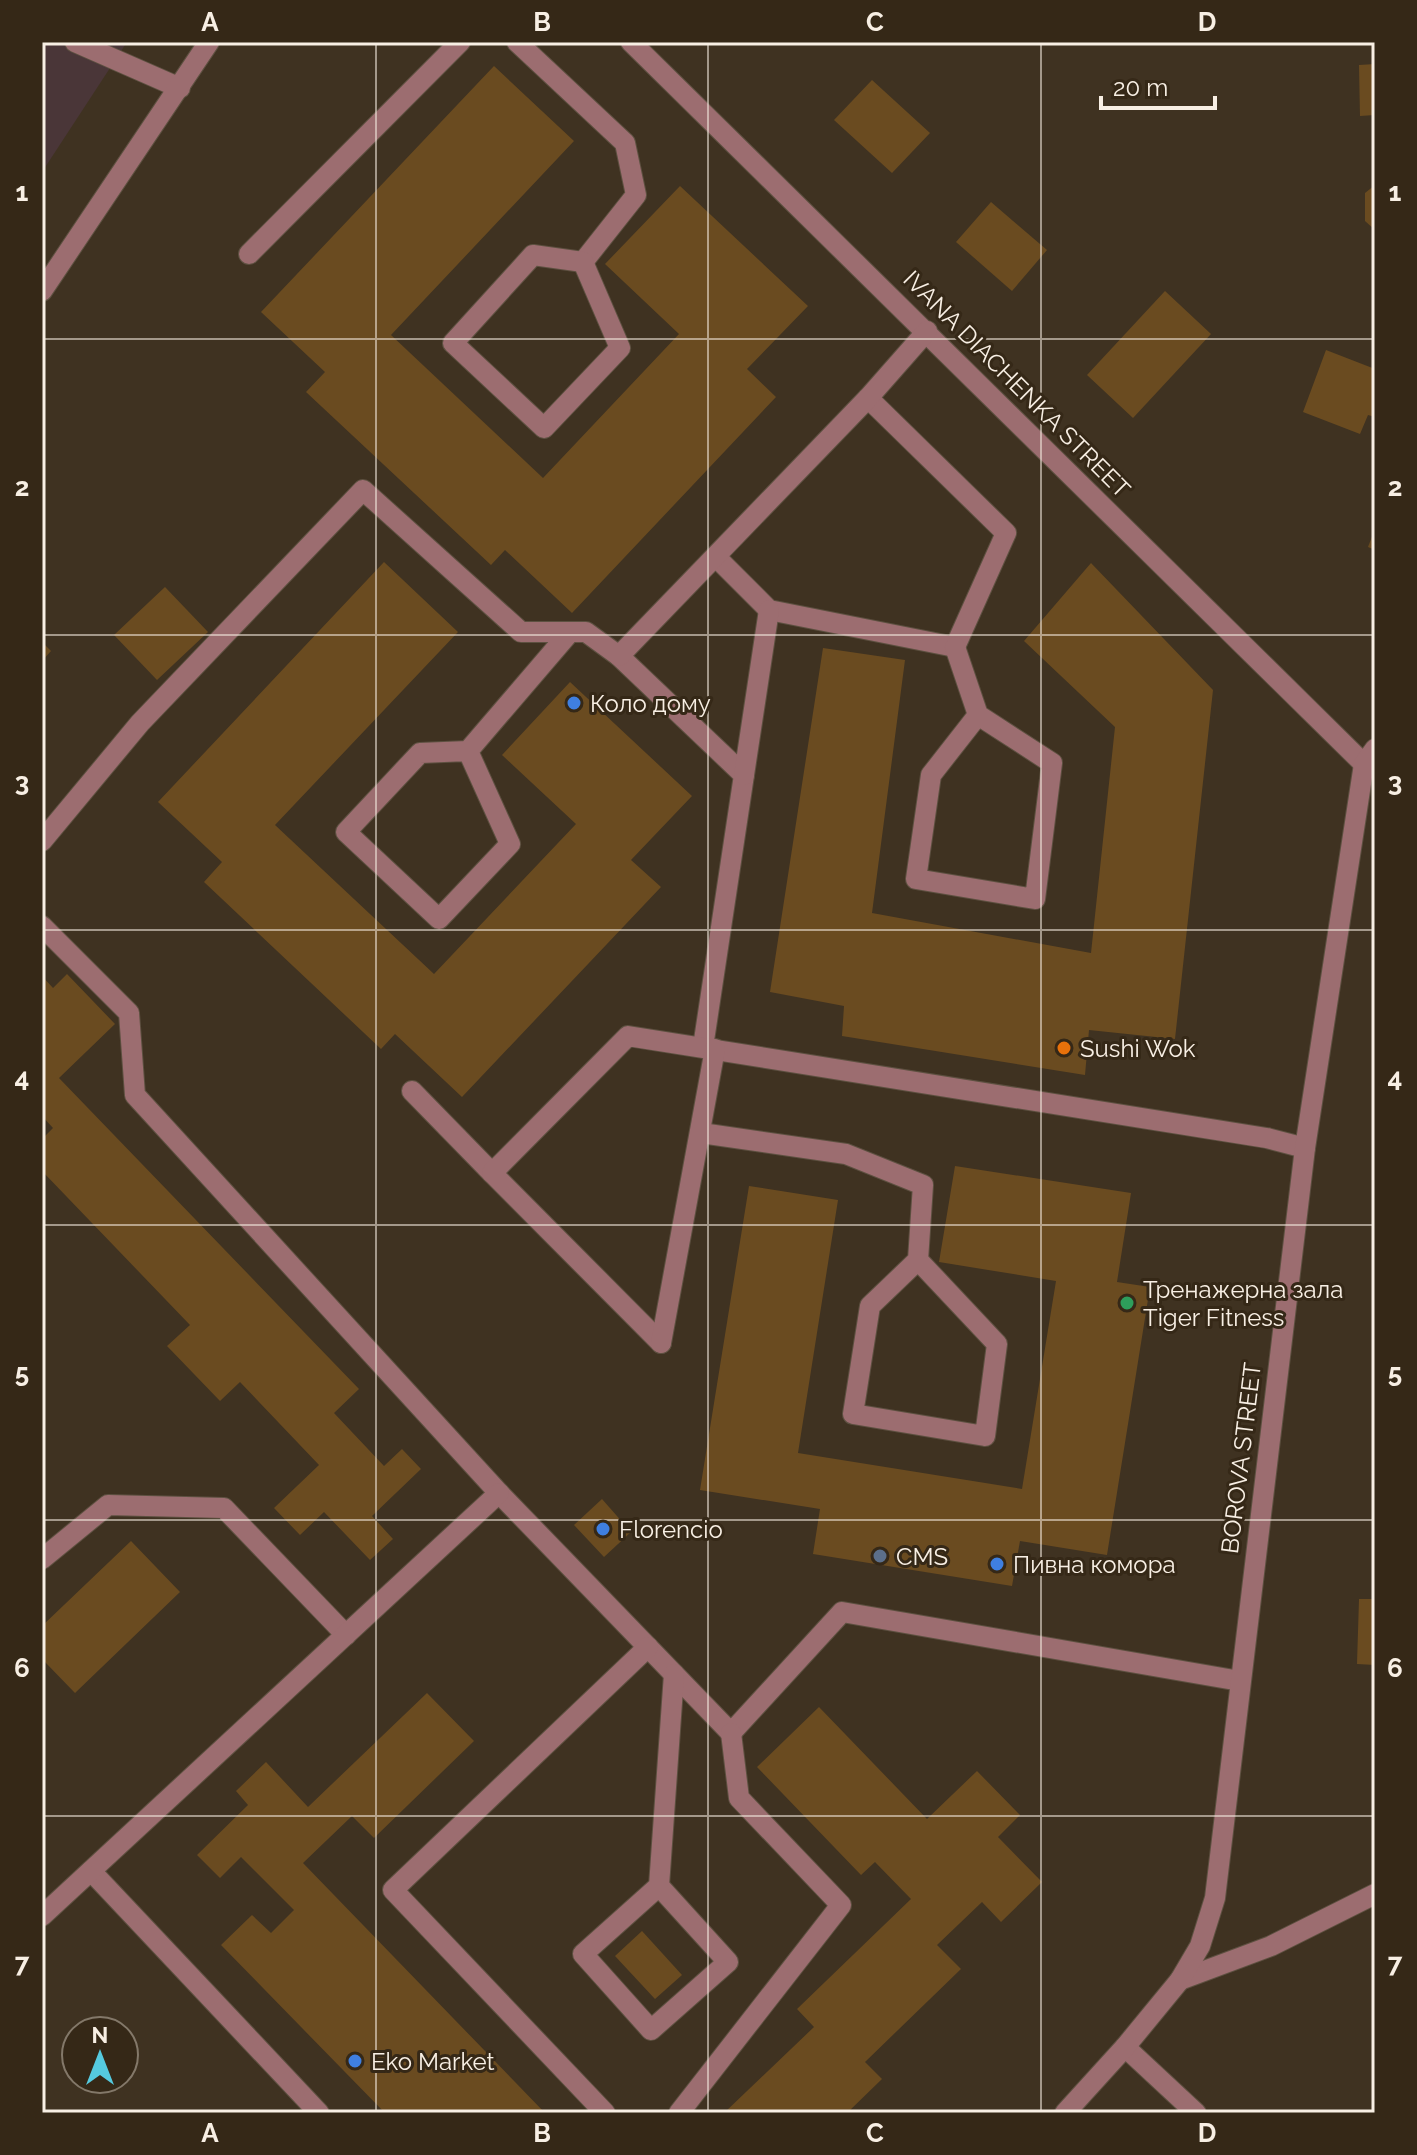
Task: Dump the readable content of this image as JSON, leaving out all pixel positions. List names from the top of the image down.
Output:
{
  "streets": {
    "street": ["IVANA DIACHENKA STREET", "BOROVA STREET"]
  },
  "crossings": [
    ["IVANA DIACHENKA STREET", "BOROVA STREET"]
  ],
  "places": [
    "Коло дому",
    "Sushi Wok",
    "Тренажерна зала Tiger Fitness",
    "Florencio",
    "CMS",
    "Пивна комора",
    "Eko Market"
  ],
  "scale_bar": "20 m",
  "north": "top",
  "grid": {
    "columns": [
      "A",
      "B",
      "C",
      "D"
    ],
    "rows": [
      "1",
      "2",
      "3",
      "4",
      "5",
      "6",
      "7"
    ]
  }
}
